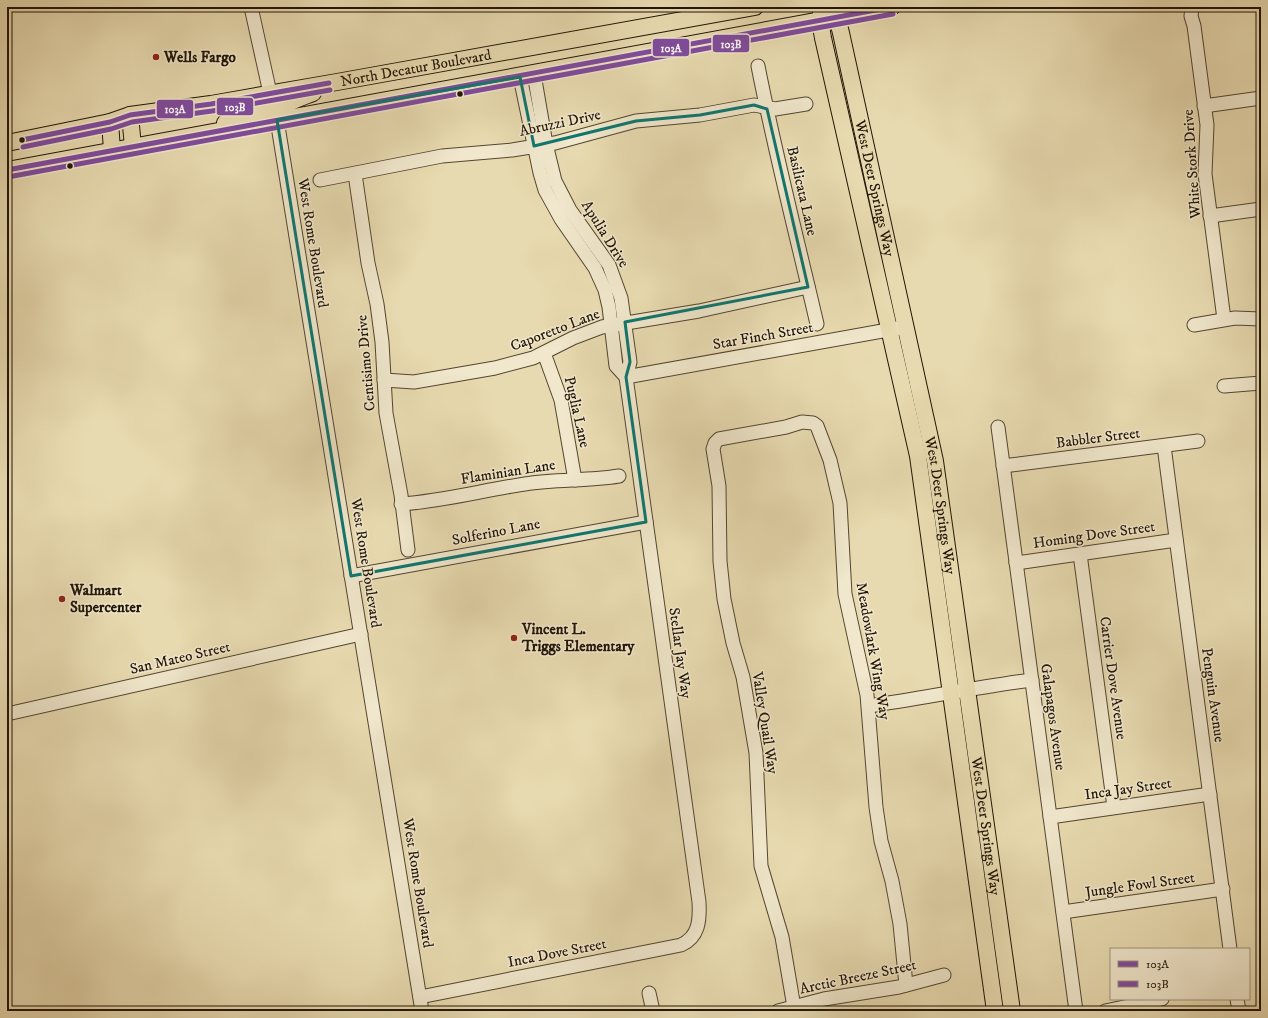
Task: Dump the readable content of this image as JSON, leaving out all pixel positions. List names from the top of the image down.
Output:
{
  "streets": {
    "main road": ["North Decatur Boulevard", "West Deer Springs Way"],
    "street": [
      "Abruzzi Drive",
      "White Stork Drive",
      "Basilicata Lane",
      "Apulia Drive",
      "West Rome Boulevard",
      "Caporetto Lane",
      "Star Finch Street",
      "Centisimo Drive",
      "Puglia Lane",
      "Babbler Street",
      "Flaminian Lane",
      "Solferino Lane",
      "Homing Dove Street",
      "Meadowlark Wing Way",
      "Stellar Jay Way",
      "San Mateo Street",
      "Carrier Dove Avenue",
      "Penguin Avenue",
      "Galapagos Avenue",
      "Valley Quail Way",
      "Inca Jay Street",
      "Jungle Fowl Street",
      "Inca Dove Street",
      "Arctic Breeze Street"
    ]
  },
  "crossings": [
    ["North Decatur Boulevard", "West Deer Springs Way"],
    ["North Decatur Boulevard", "Apulia Drive"],
    ["North Decatur Boulevard", "West Rome Boulevard"],
    ["Abruzzi Drive", "Basilicata Lane"],
    ["Abruzzi Drive", "Apulia Drive"],
    ["Abruzzi Drive", "Centisimo Drive"],
    ["West Deer Springs Way", "Star Finch Street"],
    ["Basilicata Lane", "Caporetto Lane"],
    ["Apulia Drive", "Caporetto Lane"],
    ["Apulia Drive", "Star Finch Street"],
    ["Apulia Drive", "Stellar Jay Way"],
    ["West Rome Boulevard", "Solferino Lane"],
    ["West Rome Boulevard", "San Mateo Street"],
    ["West Rome Boulevard", "Inca Dove Street"],
    ["Caporetto Lane", "Centisimo Drive"],
    ["Caporetto Lane", "Puglia Lane"],
    ["Star Finch Street", "Stellar Jay Way"],
    ["Centisimo Drive", "Flaminian Lane"],
    ["Puglia Lane", "Flaminian Lane"],
    ["Babbler Street", "Penguin Avenue"],
    ["Babbler Street", "Galapagos Avenue"],
    ["Solferino Lane", "Stellar Jay Way"],
    ["Homing Dove Street", "Carrier Dove Avenue"],
    ["Homing Dove Street", "Penguin Avenue"],
    ["Homing Dove Street", "Galapagos Avenue"],
    ["Meadowlark Wing Way", "Valley Quail Way"],
    ["Meadowlark Wing Way", "Arctic Breeze Street"],
    ["Stellar Jay Way", "Inca Dove Street"],
    ["Carrier Dove Avenue", "Inca Jay Street"],
    ["Penguin Avenue", "Inca Jay Street"],
    ["Penguin Avenue", "Jungle Fowl Street"],
    ["Galapagos Avenue", "Inca Jay Street"],
    ["Galapagos Avenue", "Jungle Fowl Street"],
    ["Valley Quail Way", "Arctic Breeze Street"]
  ],
  "places": ["Wells Fargo", "Walmart Supercenter", "Vincent L. Triggs Elementary"],
  "lines": ["transit line 103A", "transit line 103B"],
  "legend": ["103A", "103B"]
}
